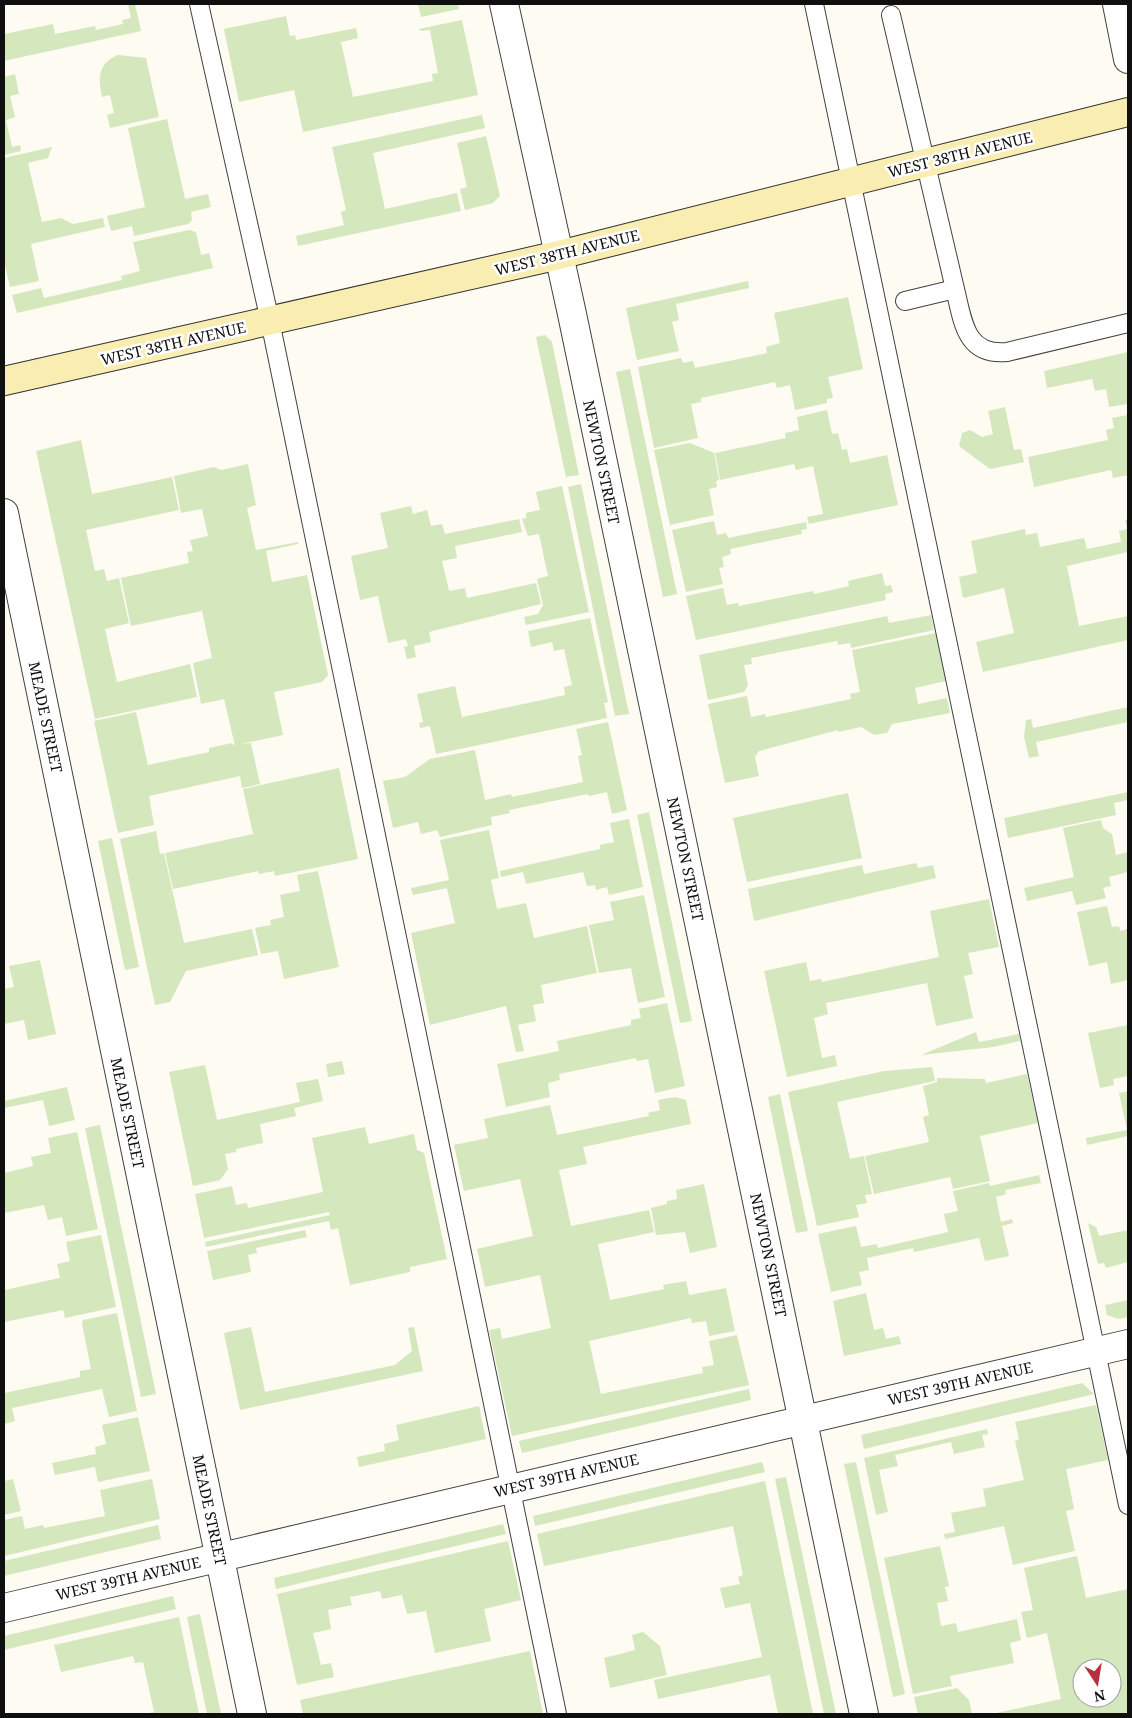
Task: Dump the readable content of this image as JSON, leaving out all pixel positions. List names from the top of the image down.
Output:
{
  "streets": {
    "main road": ["WEST 38TH AVENUE"],
    "street": ["NEWTON STREET", "MEADE STREET", "WEST 39TH AVENUE"]
  },
  "crossings": [
    ["WEST 38TH AVENUE", "NEWTON STREET"],
    ["NEWTON STREET", "WEST 39TH AVENUE"],
    ["MEADE STREET", "WEST 39TH AVENUE"]
  ],
  "north": "bottom"
}
